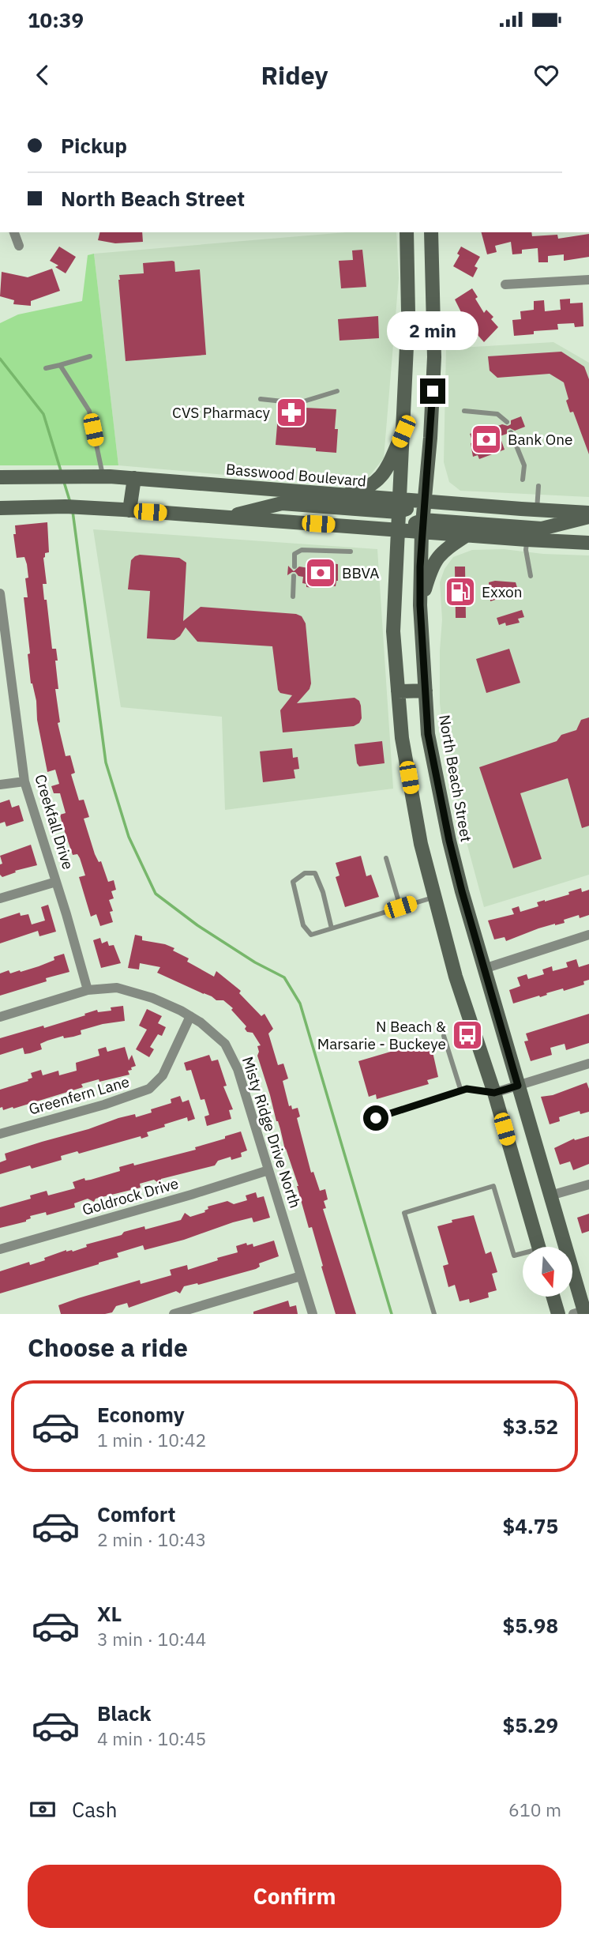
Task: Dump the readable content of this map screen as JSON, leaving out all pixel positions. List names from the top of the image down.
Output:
{
  "streets": {
    "main road": ["Basswood Boulevard", "North Beach Street"],
    "street": [
      "Creekfall Drive",
      "Greenfern Lane",
      "Misty Ridge Drive North",
      "Goldrock Drive"
    ]
  },
  "crossings": [
    ["Basswood Boulevard", "North Beach Street"],
    ["Creekfall Drive", "Misty Ridge Drive North"],
    ["Greenfern Lane", "Misty Ridge Drive North"],
    ["Misty Ridge Drive North", "Goldrock Drive"]
  ],
  "places": {
    "pharmacy": ["CVS Pharmacy"],
    "bank": ["Bank One", "BBVA"],
    "fuel station": ["Exxon"],
    "bus stop": ["N Beach & Marsarie - Buckeye"]
  },
  "north": "bottom",
  "page": {
    "status": "10:39",
    "header": "Ridey",
    "banner": ["Pickup", "North Beach Street"],
    "bubble": "2 min",
    "heading": "Choose a ride",
    "list": [
      {
        "name": "Economy",
        "note": "1 min · 10:42",
        "value": "$3.52"
      },
      {
        "name": "Comfort",
        "note": "2 min · 10:43",
        "value": "$4.75"
      },
      {
        "name": "XL",
        "note": "3 min · 10:44",
        "value": "$5.98"
      },
      {
        "name": "Black",
        "note": "4 min · 10:45",
        "value": "$5.29"
      }
    ],
    "pay": ["Cash", "610 m"],
    "buttons": "Confirm"
  }
}
